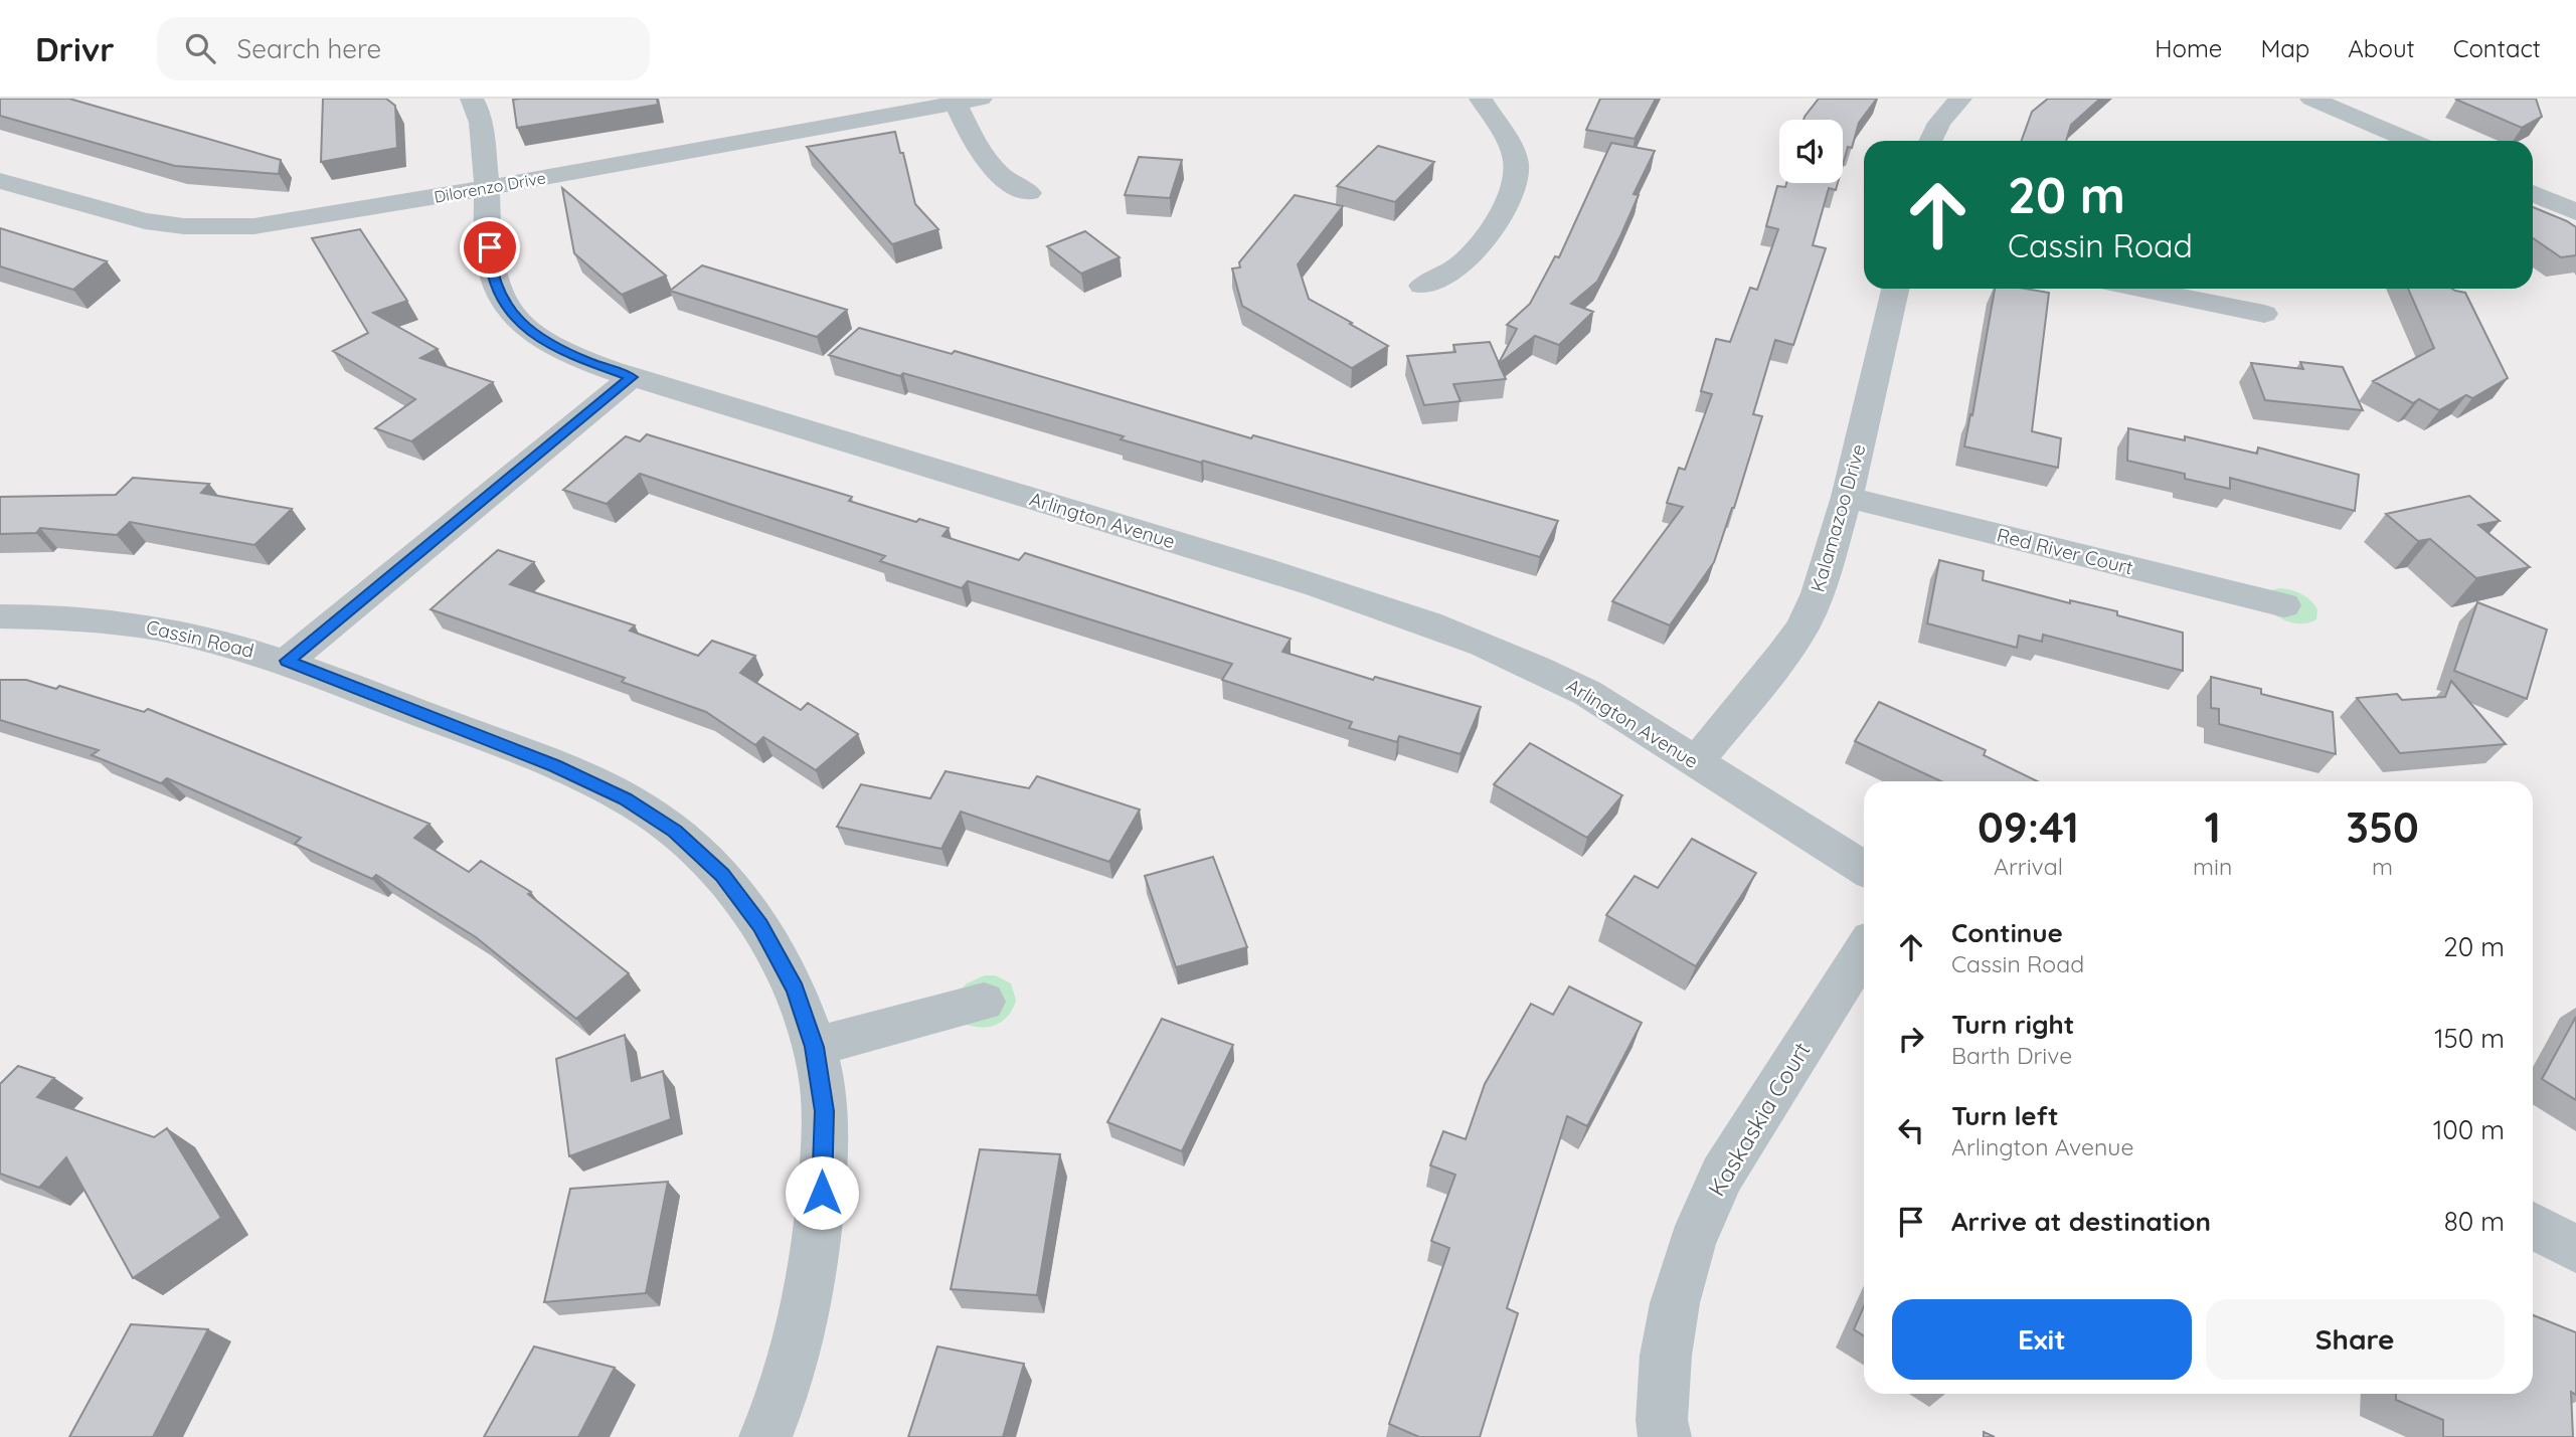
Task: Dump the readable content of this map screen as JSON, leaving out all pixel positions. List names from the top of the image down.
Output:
{
  "streets": {
    "street": [
      "Dilorenzo Drive",
      "Kalamazoo Drive",
      "Arlington Avenue",
      "Red River Court",
      "Cassin Road",
      "Kaskaskia Court"
    ]
  },
  "crossings": [
    ["Dilorenzo Drive", "Arlington Avenue"],
    ["Kalamazoo Drive", "Arlington Avenue"],
    ["Kalamazoo Drive", "Red River Court"]
  ],
  "page": {
    "header": "Drivr",
    "search": "Search here",
    "nav": [
      "Home",
      "Map",
      "About",
      "Contact"
    ],
    "turn": ["20 m", "Cassin Road"],
    "eta": [
      "09:41",
      "Arrival",
      "1",
      "min",
      "350",
      "m"
    ],
    "list": [
      {
        "name": "Continue",
        "note": "Cassin Road",
        "value": "20 m"
      },
      {
        "name": "Turn right",
        "note": "Barth Drive",
        "value": "150 m"
      },
      {
        "name": "Turn left",
        "note": "Arlington Avenue",
        "value": "100 m"
      },
      {
        "name": "Arrive at destination",
        "value": "80 m"
      }
    ],
    "buttons": ["Exit", "Share"]
  }
}
